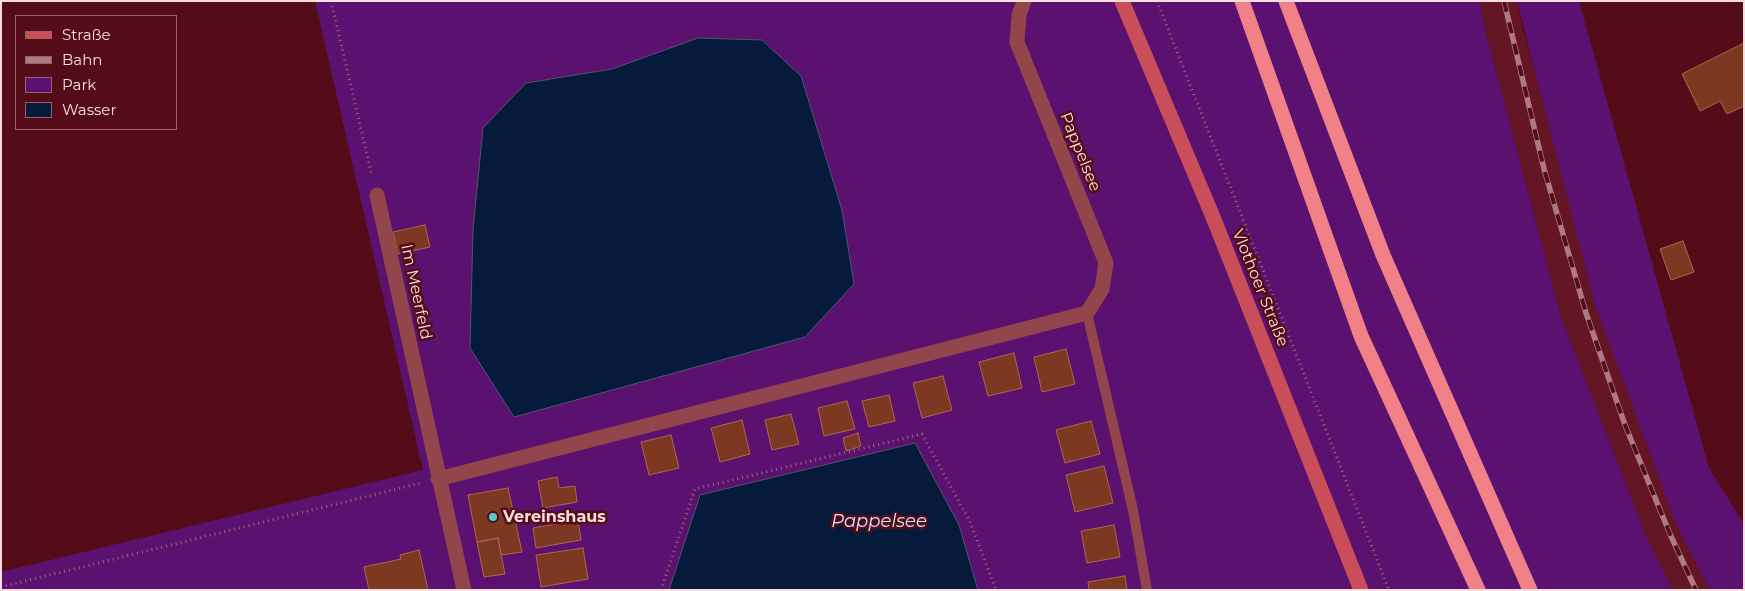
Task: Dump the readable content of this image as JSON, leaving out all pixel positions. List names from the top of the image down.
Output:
{
  "streets": {
    "main road": ["Vlothoer Straße"],
    "street": ["Pappelsee", "Im Meerfeld"]
  },
  "water": ["Pappelsee"],
  "places": ["Vereinshaus"],
  "legend": [
    "Straße",
    "Bahn",
    "Park",
    "Wasser"
  ]
}
